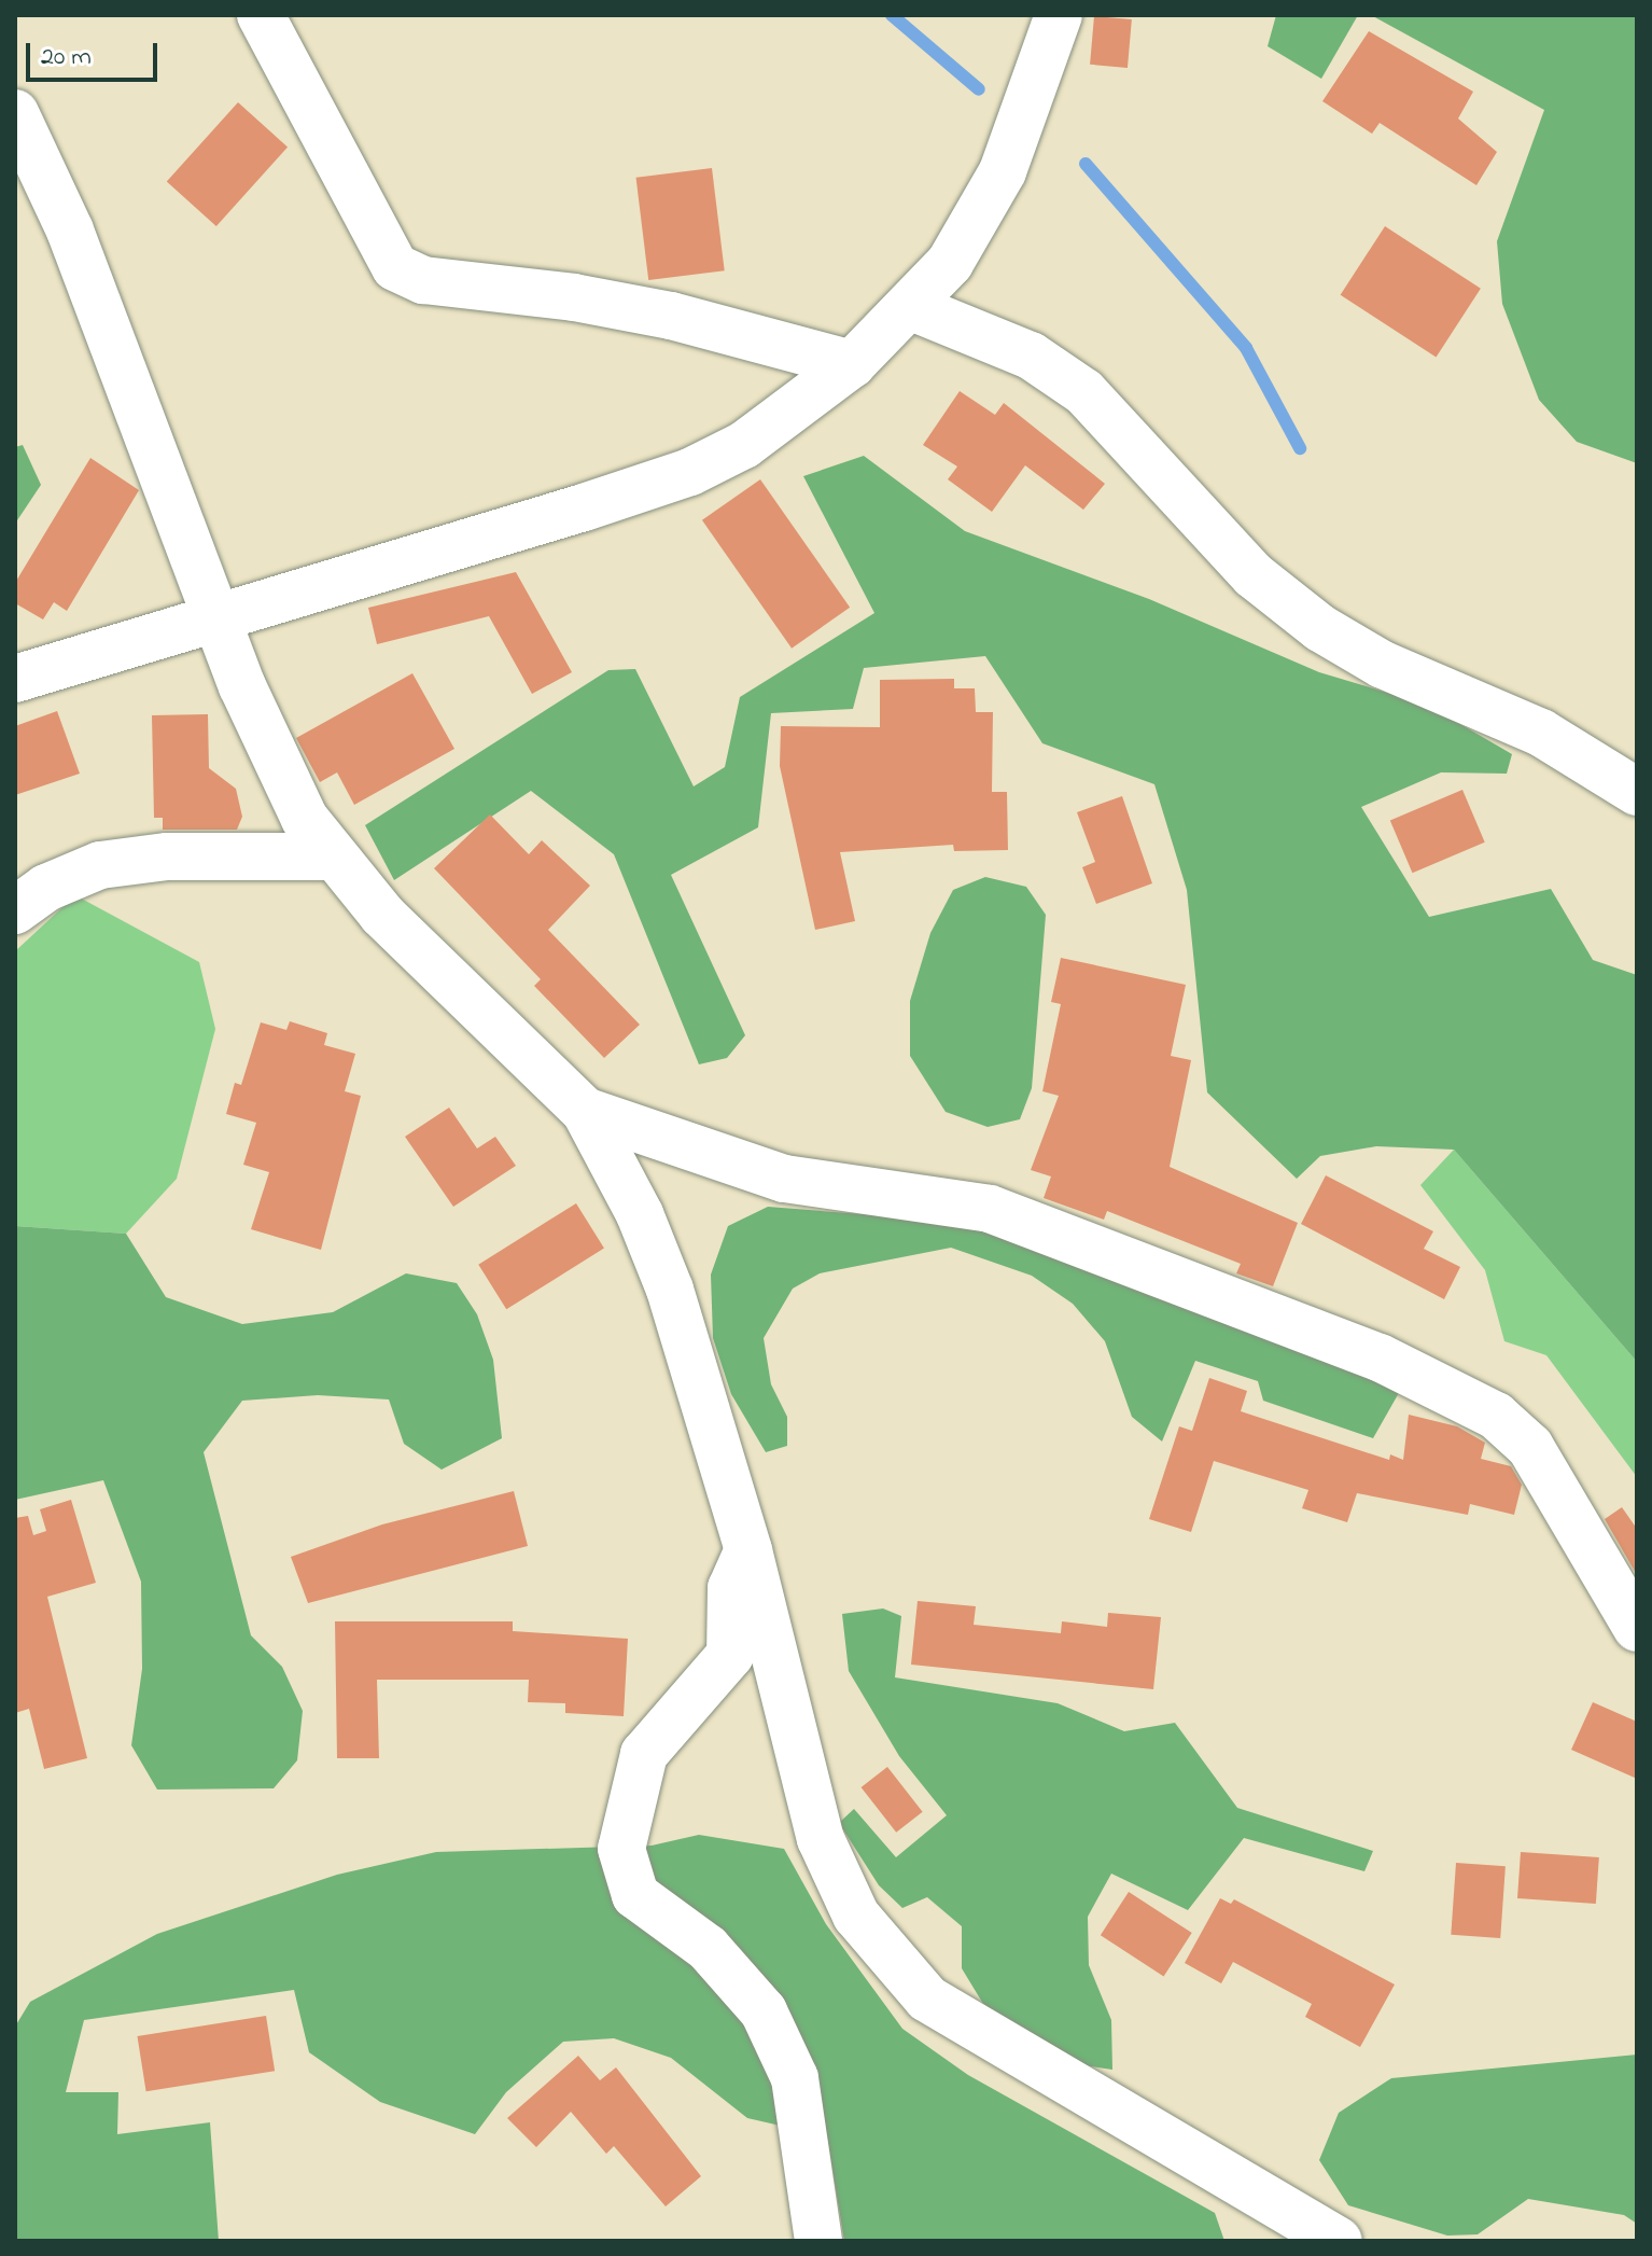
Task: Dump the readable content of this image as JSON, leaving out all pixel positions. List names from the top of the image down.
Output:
{
  "scale_bar": "20 m"
}
